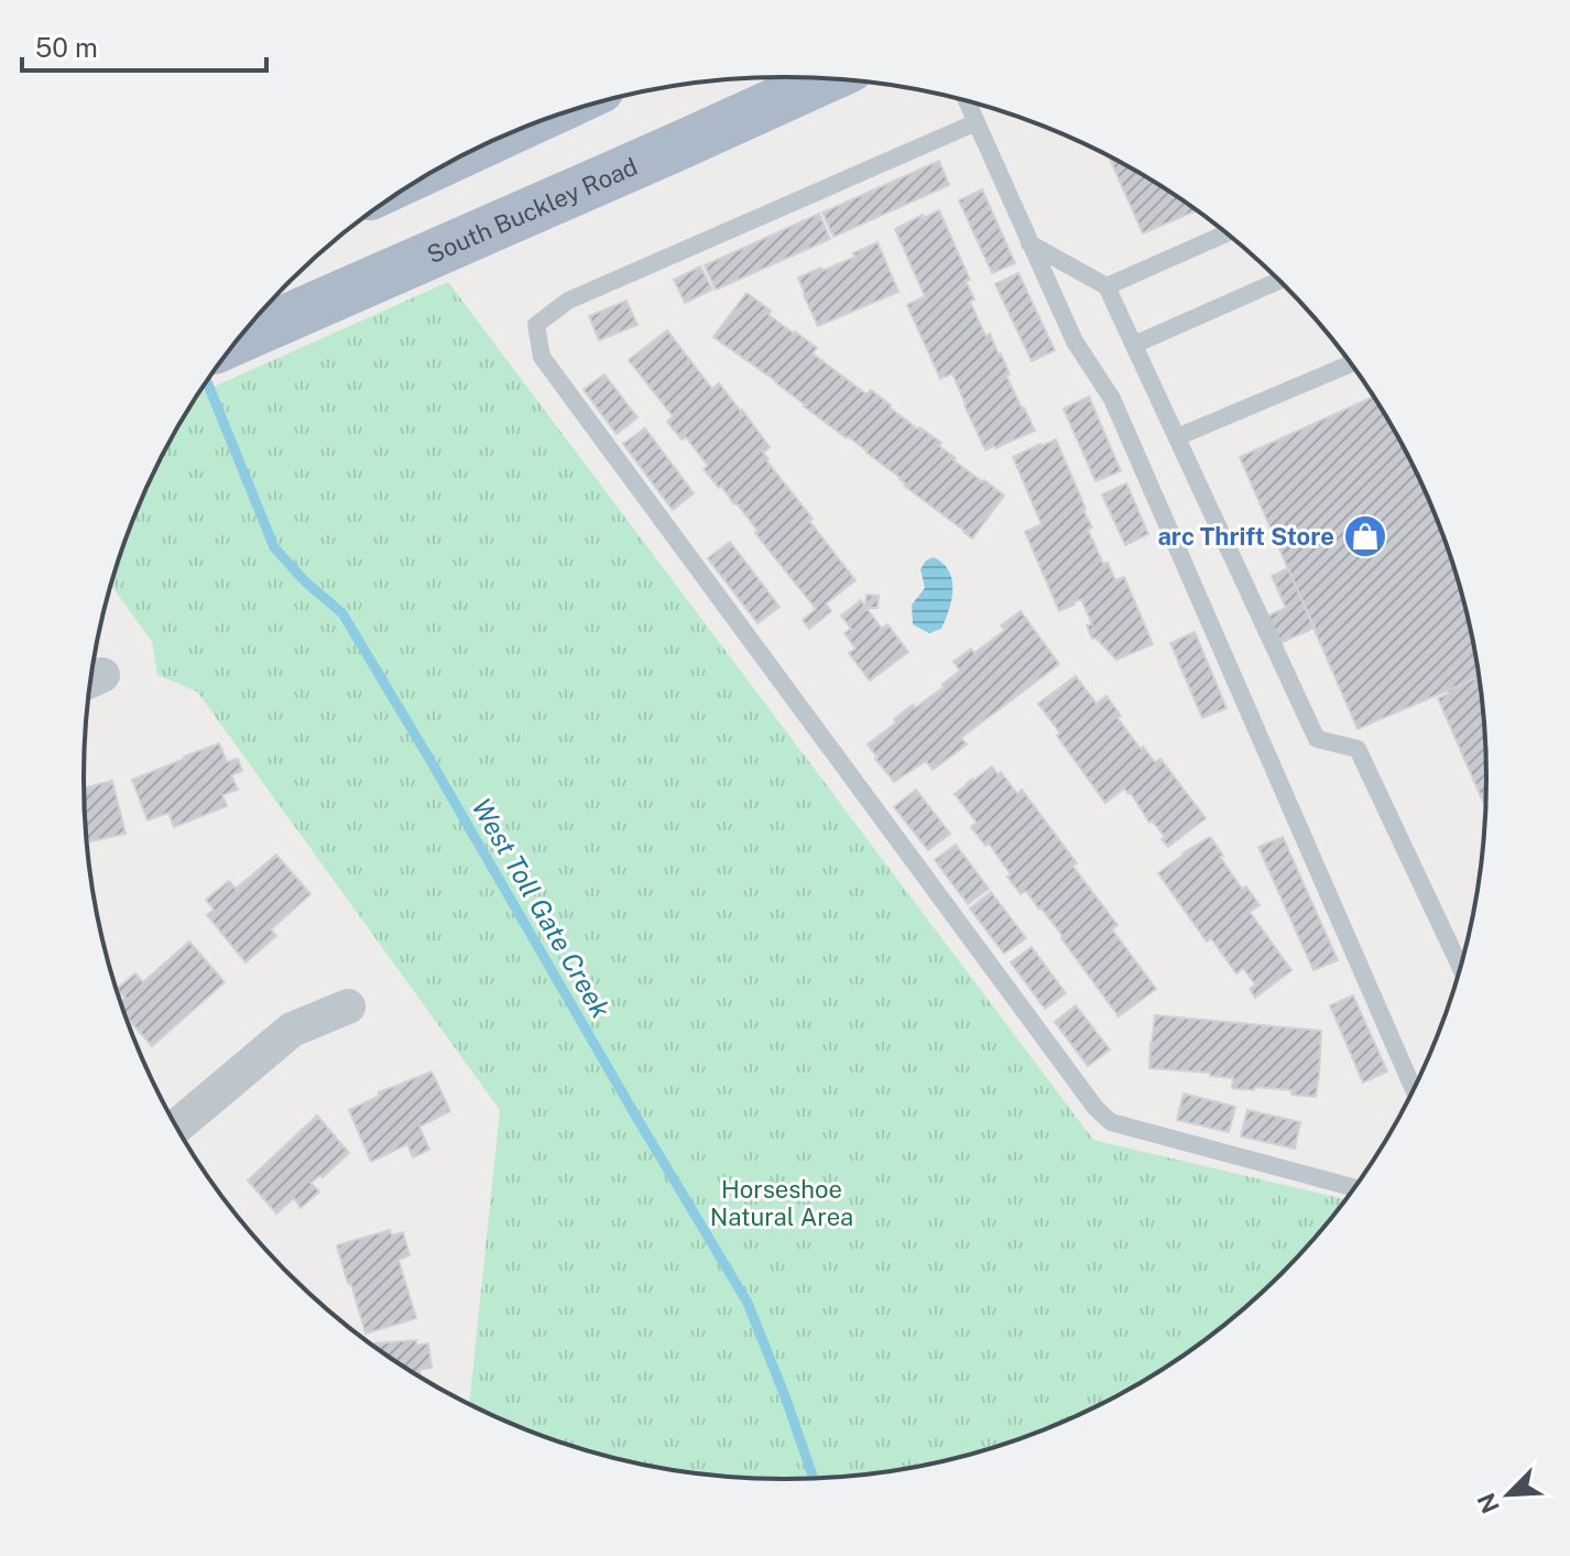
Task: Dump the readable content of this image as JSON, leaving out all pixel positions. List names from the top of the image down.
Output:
{
  "streets": {
    "main road": ["South Buckley Road"]
  },
  "water": ["West Toll Gate Creek"],
  "parks": ["Horseshoe Natural Area"],
  "places": {
    "shop": ["arc Thrift Store"]
  },
  "scale_bar": "50 m",
  "north": "bottom left"
}
